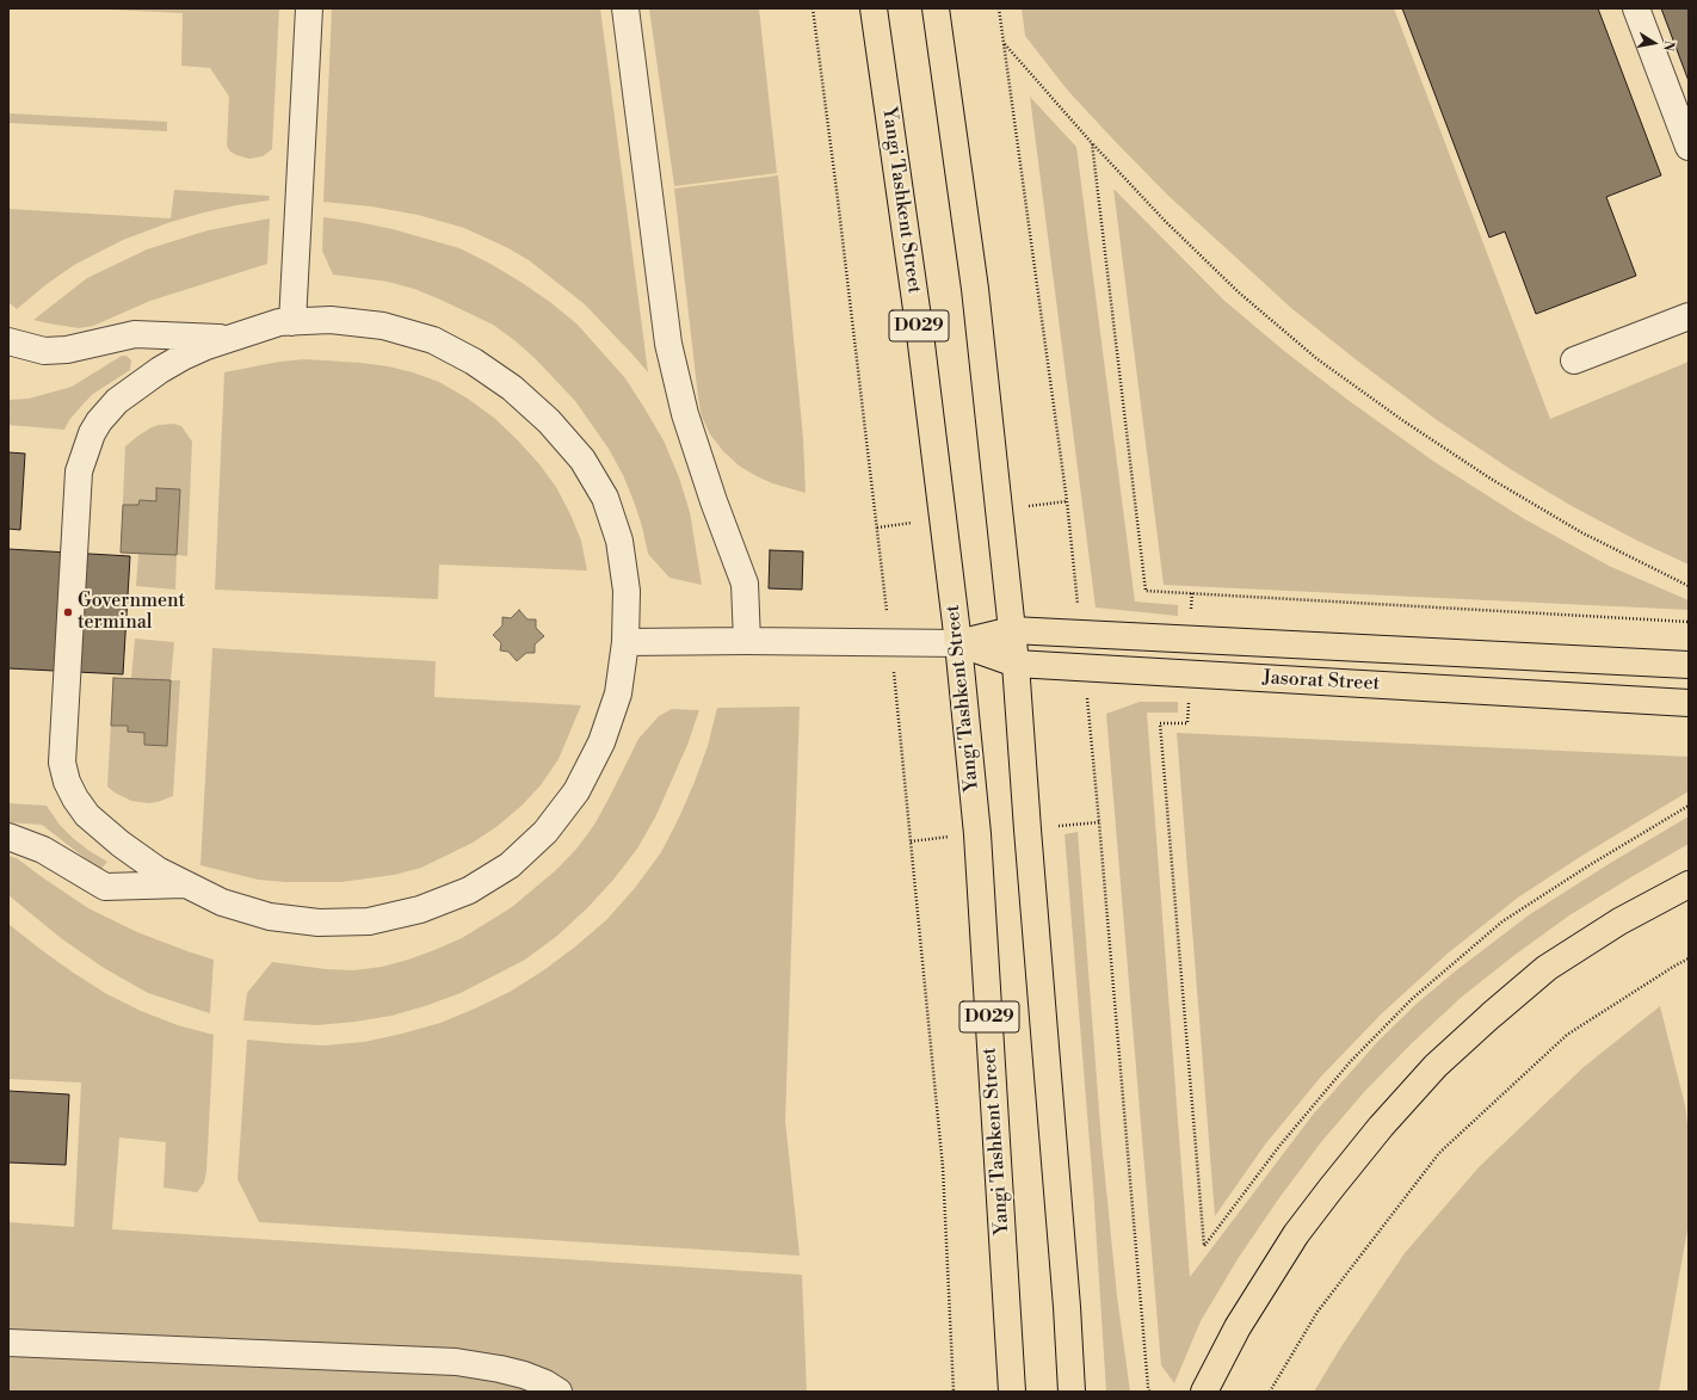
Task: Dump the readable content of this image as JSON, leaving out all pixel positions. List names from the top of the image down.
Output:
{
  "streets": {
    "main road": ["Yangi Tashkent Street", "D029", "Jasorat Street"]
  },
  "crossings": [
    ["Yangi Tashkent Street", "Jasorat Street"],
    ["D029", "Jasorat Street"]
  ],
  "places": ["Government terminal"],
  "north": "right"
}
